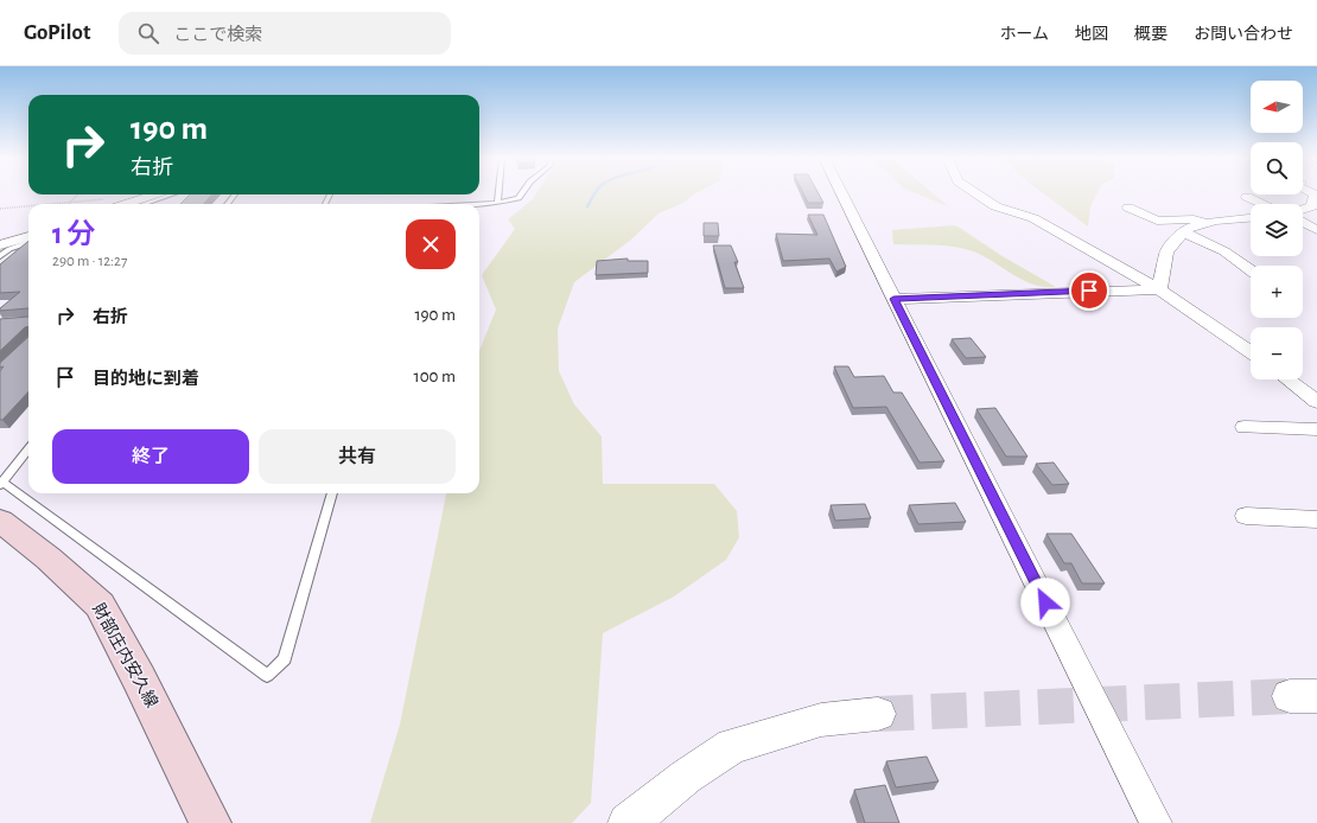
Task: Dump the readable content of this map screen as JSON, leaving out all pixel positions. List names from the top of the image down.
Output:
{
  "streets": {
    "main road": ["財部庄内安久線"]
  },
  "north": "left",
  "page": {
    "header": "GoPilot",
    "search": "ここで検索",
    "nav": [
      "ホーム",
      "地図",
      "概要",
      "お問い合わせ"
    ],
    "map_buttons": ["+", "−"],
    "turn": ["190 m", "右折"],
    "heading": ["1 分", "290 m · 12:27"],
    "list": [
      {
        "name": "右折",
        "value": "190 m"
      },
      {
        "name": "目的地に到着",
        "value": "100 m"
      }
    ],
    "buttons": ["終了", "共有"]
  }
}
